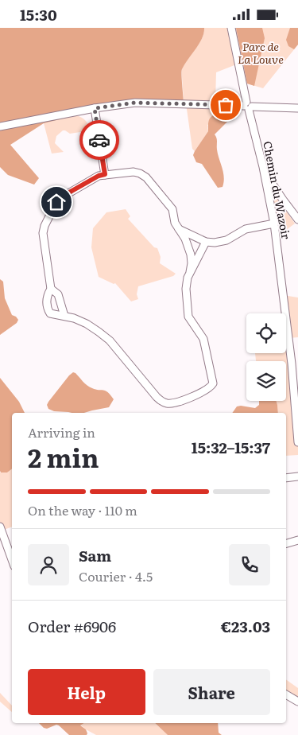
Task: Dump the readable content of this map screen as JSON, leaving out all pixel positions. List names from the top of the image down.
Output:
{
  "streets": {
    "street": ["Chemin du Wazoir"]
  },
  "parks": ["Parc de La Louve"],
  "page": {
    "status": "15:30",
    "heading": ["2 min", "Arriving in", "15:32–15:37"],
    "panel": [
      "Sam",
      "Courier · 4.5",
      "Order #6906",
      "€23.03"
    ],
    "bar": "On the way · 110 m",
    "buttons": ["Help", "Share"]
  }
}
